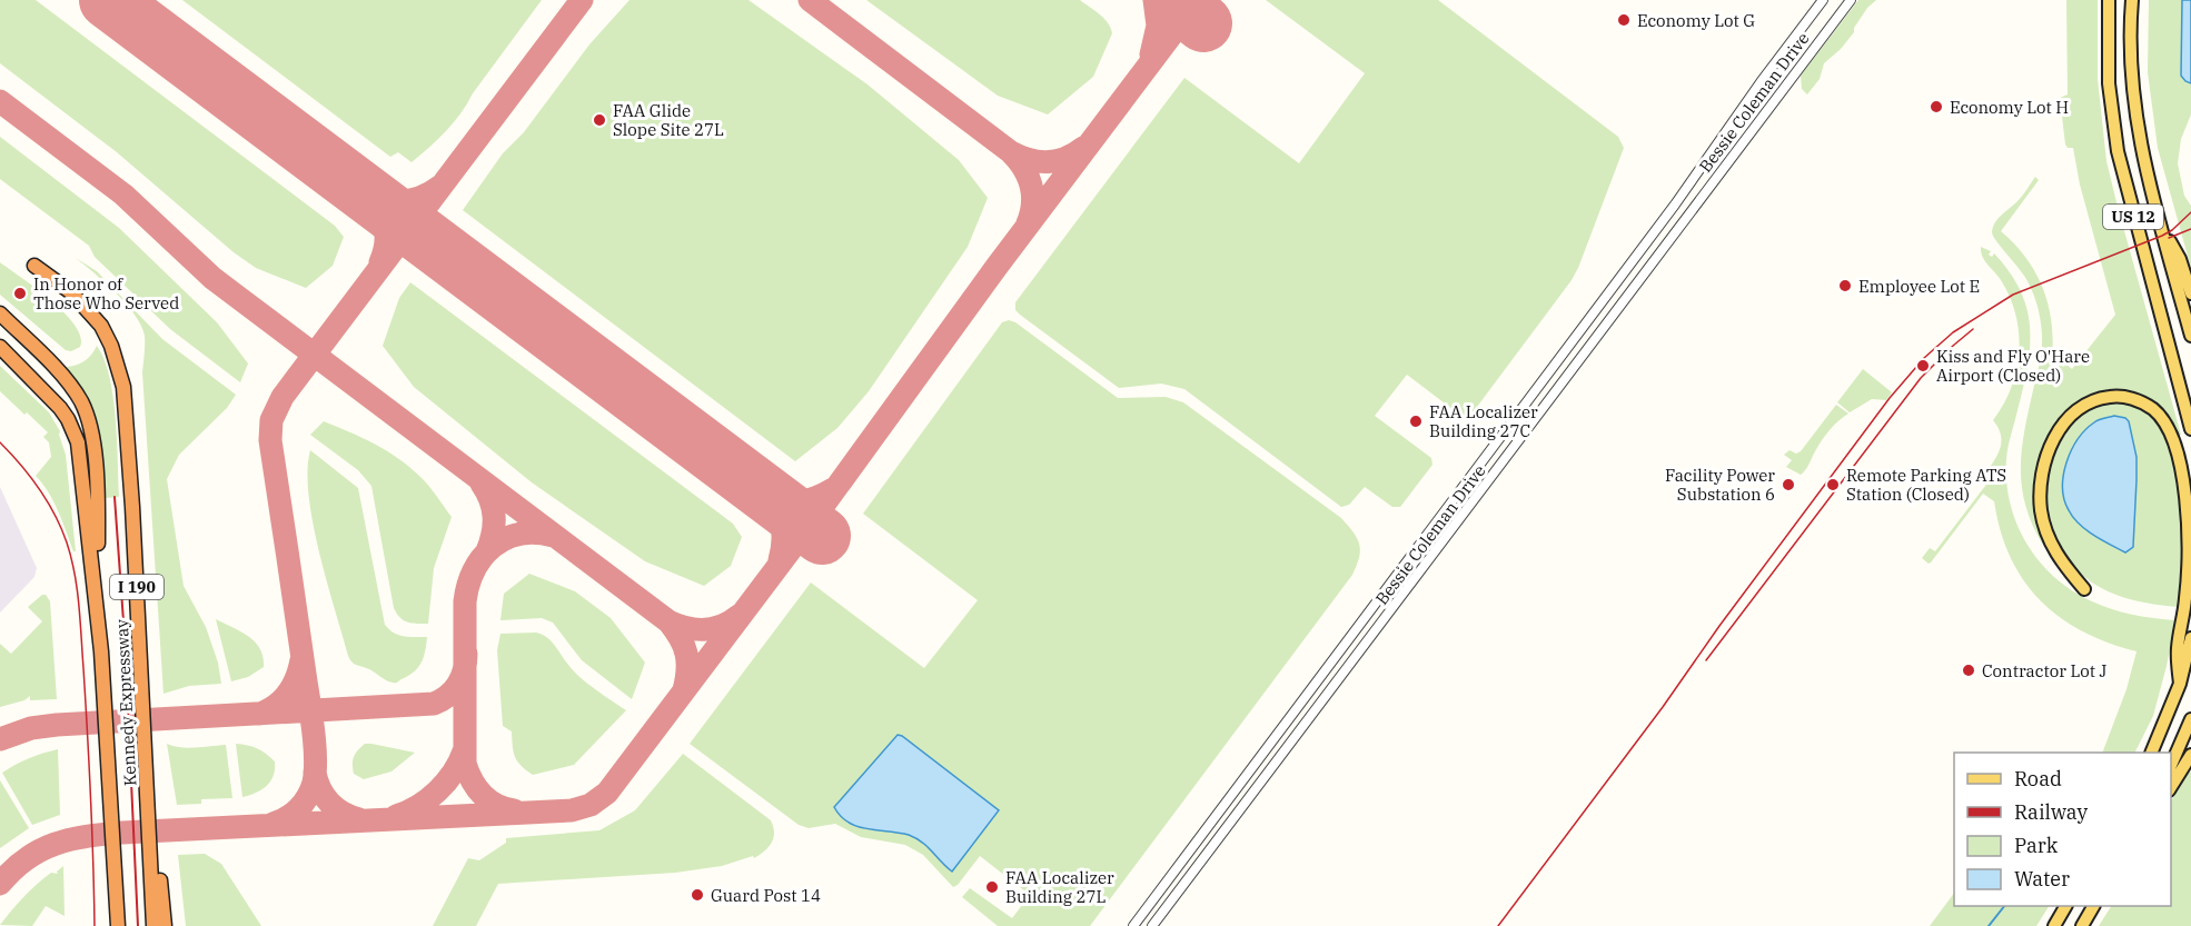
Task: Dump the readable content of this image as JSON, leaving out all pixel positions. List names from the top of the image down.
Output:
{
  "streets": {
    "highway": ["I 190", "Kennedy Expressway"],
    "main road": ["US 12"],
    "street": ["Bessie Coleman Drive"]
  },
  "places": [
    "Economy Lot G",
    "Economy Lot H",
    "FAA Glide Slope Site 27L",
    "Employee Lot E",
    "In Honor of Those Who Served",
    "Kiss and Fly O'Hare Airport (Closed)",
    "FAA Localizer Building 27C",
    "Facility Power Substation 6",
    "Remote Parking ATS Station (Closed)",
    "Contractor Lot J",
    "FAA Localizer Building 27L",
    "Guard Post 14"
  ],
  "legend": [
    "Road",
    "Railway",
    "Park",
    "Water"
  ]
}
